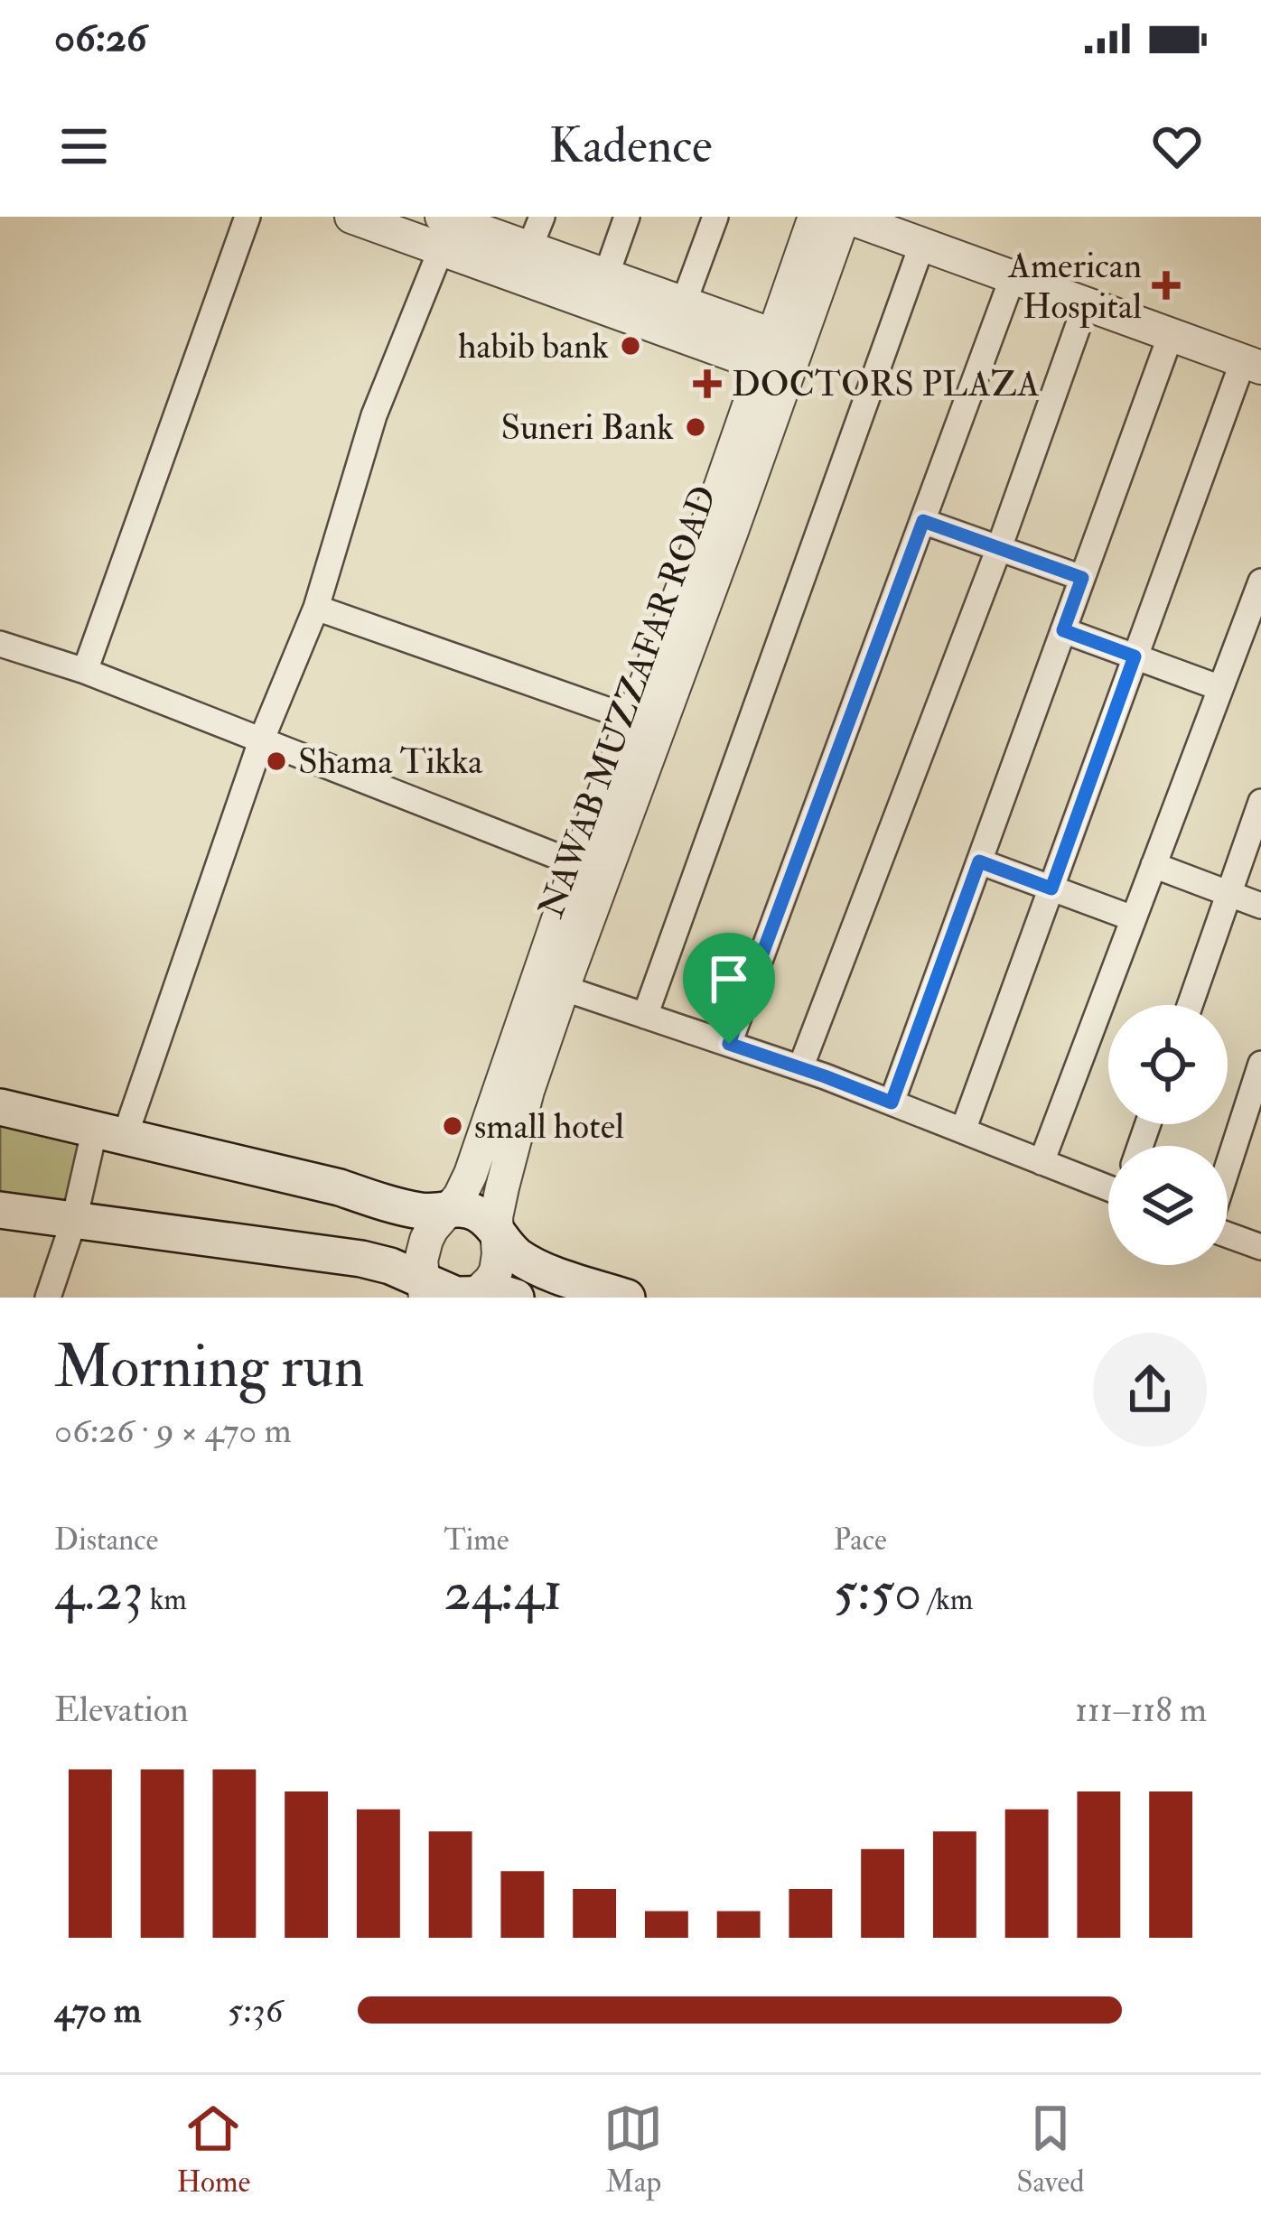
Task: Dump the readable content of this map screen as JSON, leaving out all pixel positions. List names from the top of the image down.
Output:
{
  "streets": {
    "street": ["NAWAB MUZZAFAR ROAD"]
  },
  "places": {
    "health": ["American Hospital", "DOCTORS PLAZA"],
    "other": [
      "habib bank",
      "Suneri Bank",
      "Shama Tikka",
      "small hotel"
    ]
  },
  "page": {
    "status": "06:26",
    "header": "Kadence",
    "heading": ["Morning run", "06:26 · 9 × 470 m"],
    "stats": [
      ["Distance", "4.23 km"],
      ["Time", "24:41"],
      ["Pace", "5:50 /km"]
    ],
    "chart": ["Elevation", "111–118 m"],
    "list": [
      {
        "name": "470 m",
        "note": "5:36"
      }
    ],
    "tabs": ["Home", "Map", "Saved"]
  }
}
